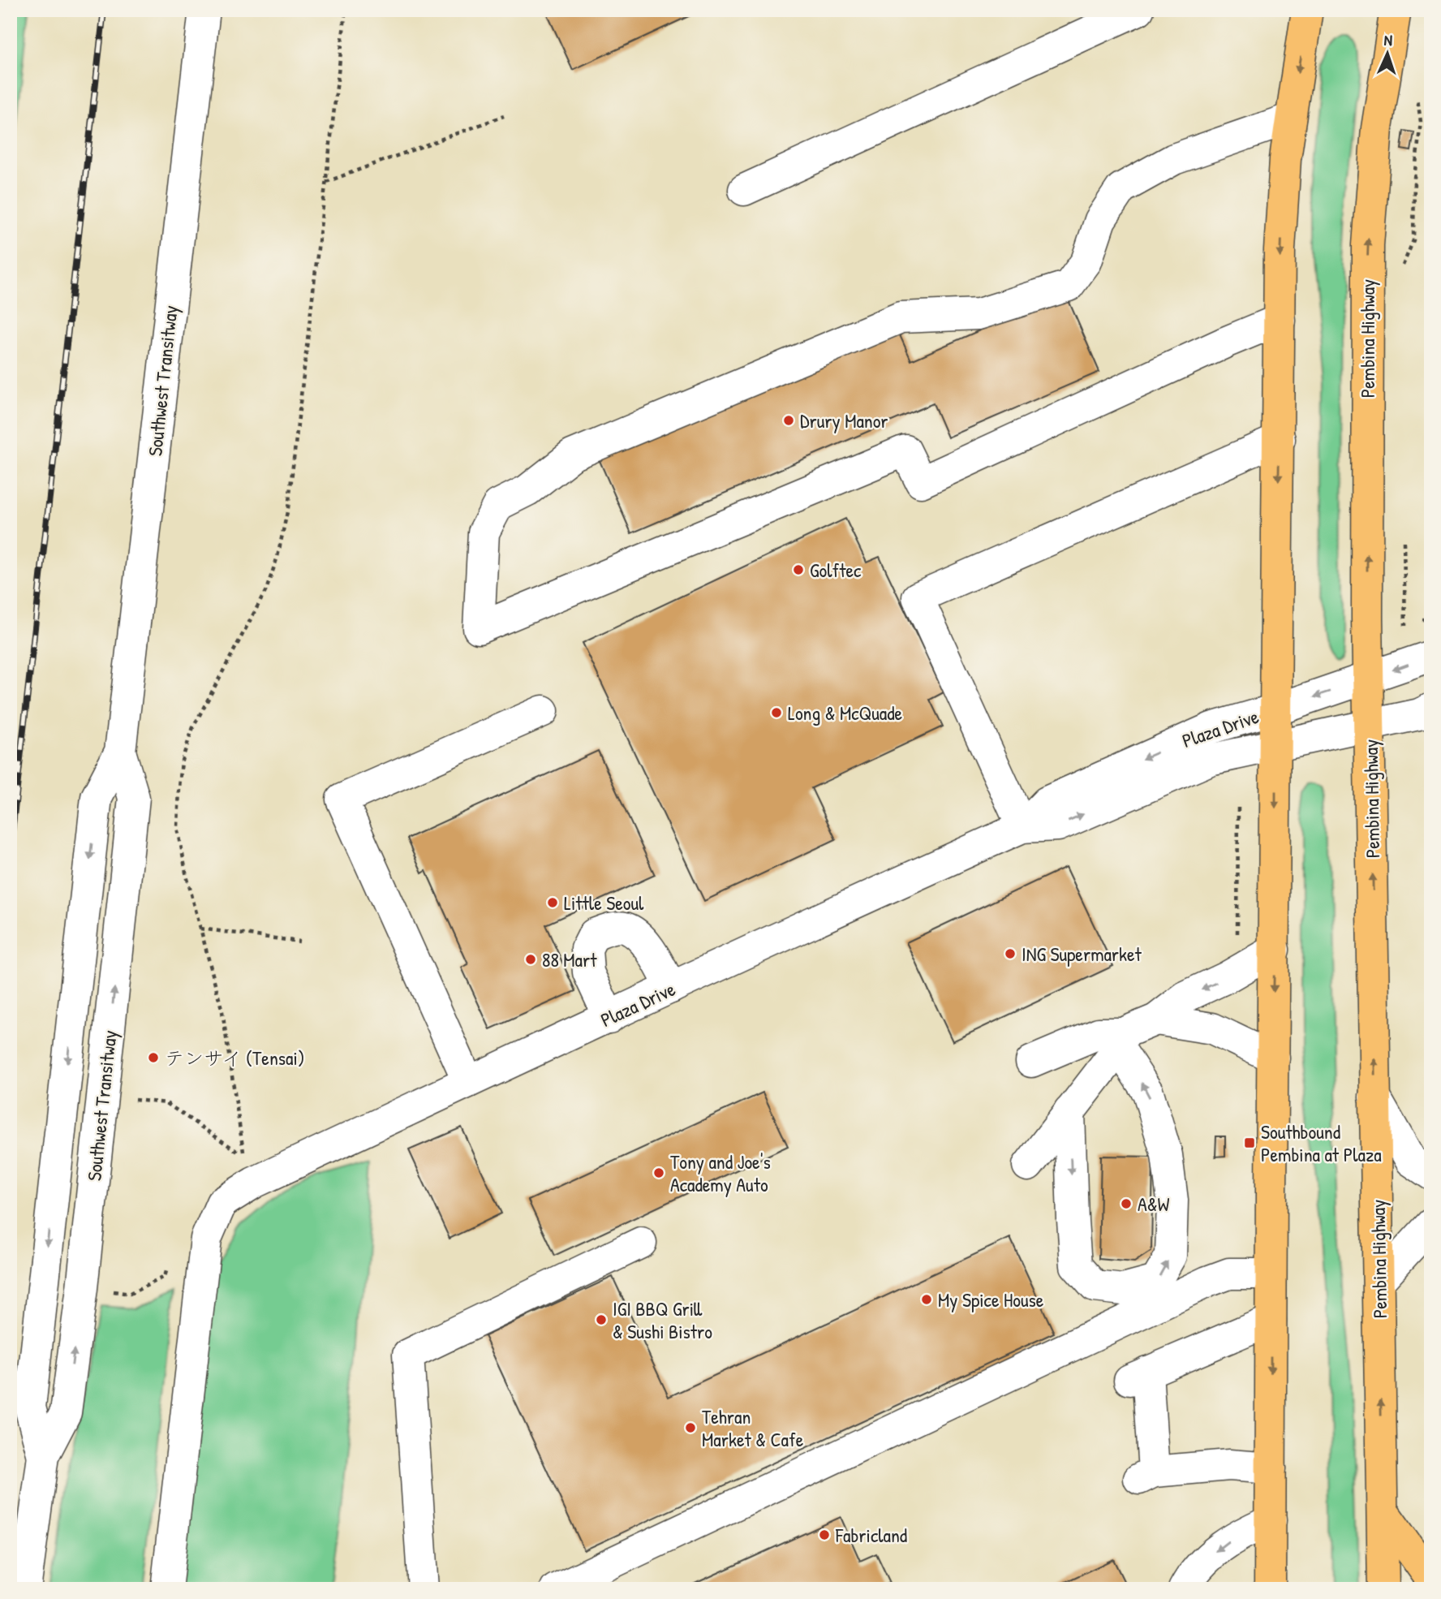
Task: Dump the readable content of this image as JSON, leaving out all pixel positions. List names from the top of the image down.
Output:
{
  "streets": {
    "main road": ["Pembina Highway"],
    "street": ["Southwest Transitway", "Plaza Drive"]
  },
  "crossings": [
    ["Pembina Highway", "Plaza Drive"]
  ],
  "places": {
    "other": [
      "Drury Manor",
      "Golftec",
      "Long & McQuade",
      "Little Seoul",
      "ING Supermarket",
      "88 Mart",
      "テンサイ (Tensai)",
      "Tony and Joe's Academy Auto",
      "A&W",
      "My Spice House",
      "IGI BBQ Grill & Sushi Bistro",
      "Tehran Market & Cafe",
      "Fabricland"
    ],
    "transit": ["Southbound Pembina at Plaza"]
  },
  "north": "top"
}
